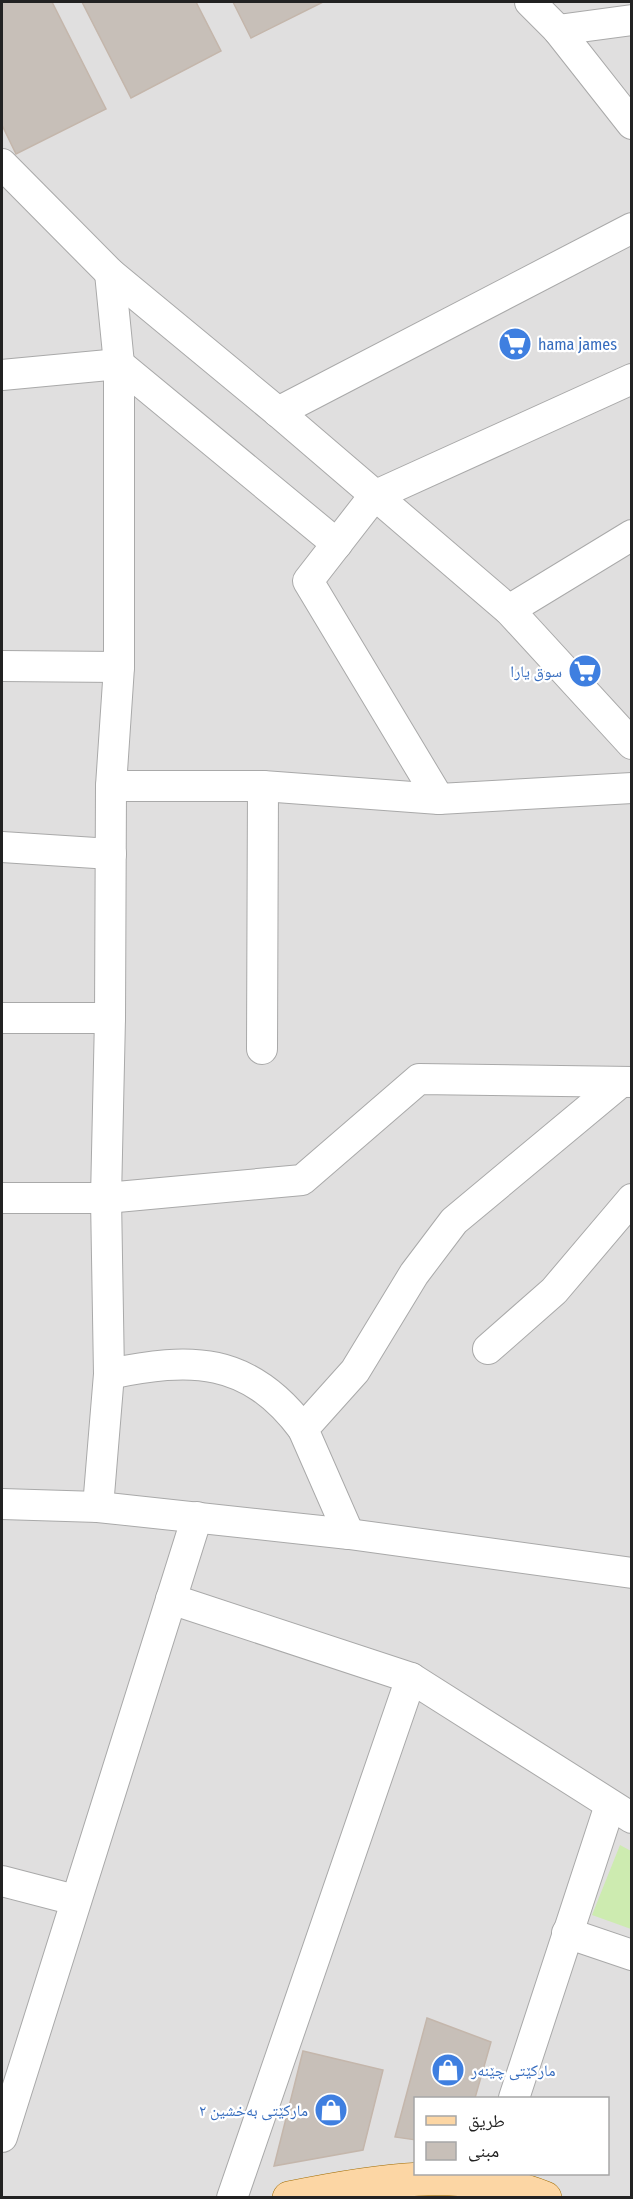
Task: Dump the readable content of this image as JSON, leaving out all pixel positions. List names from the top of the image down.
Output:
{
  "places": {
    "supermarket": ["hama james", "سوق یارا"],
    "shop": ["مارکێتی چێنەر", "مارکێتی بەخشین ٢"]
  },
  "legend": ["طريق", "مبنى"]
}
